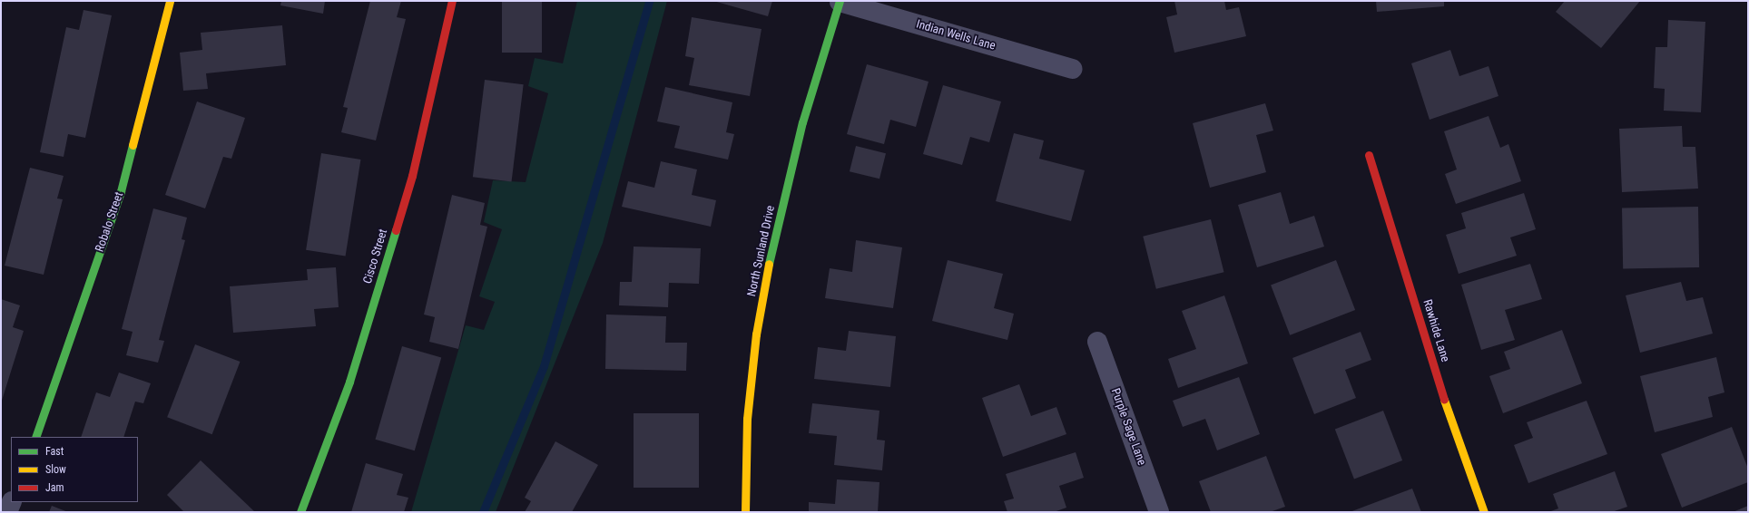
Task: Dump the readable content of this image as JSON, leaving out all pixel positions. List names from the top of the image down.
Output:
{
  "streets": {
    "street": [
      "Indian Wells Lane",
      "Robalo Street",
      "North Sunland Drive",
      "Cisco Street",
      "Rawhide Lane",
      "Purple Sage Lane"
    ]
  },
  "crossings": [
    ["Indian Wells Lane", "North Sunland Drive"]
  ],
  "legend": ["Fast", "Slow", "Jam"]
}
